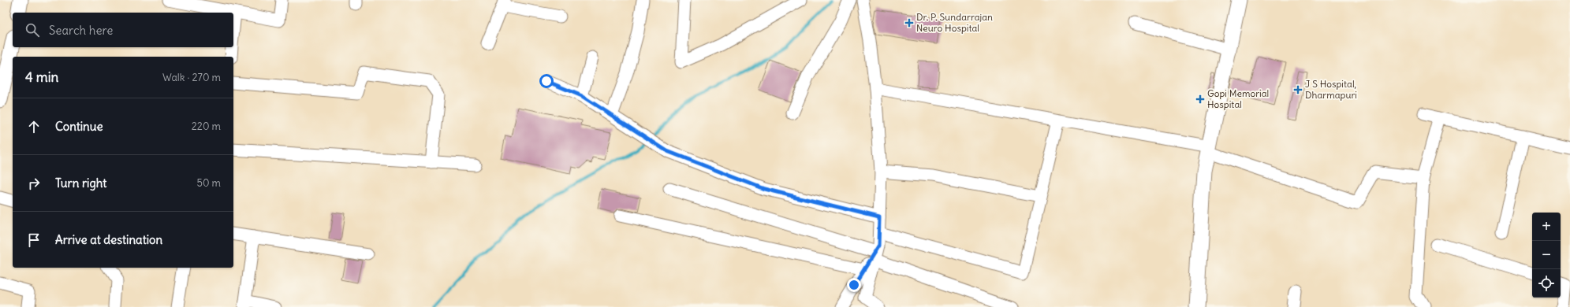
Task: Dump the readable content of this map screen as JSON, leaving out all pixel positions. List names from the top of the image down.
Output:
{
  "places": {
    "health": ["Dr. P. Sundarrajan Neuro Hospital", "J S Hospital, Dharmapuri", "Gopi Memorial Hospital"]
  },
  "page": {
    "search": "Search here",
    "heading": ["4 min", "Walk · 270 m"],
    "list": [
      ["Continue", "220 m"],
      ["Turn right", "50 m"],
      "Arrive at destination"
    ],
    "map_buttons": ["+", "−"]
  }
}
